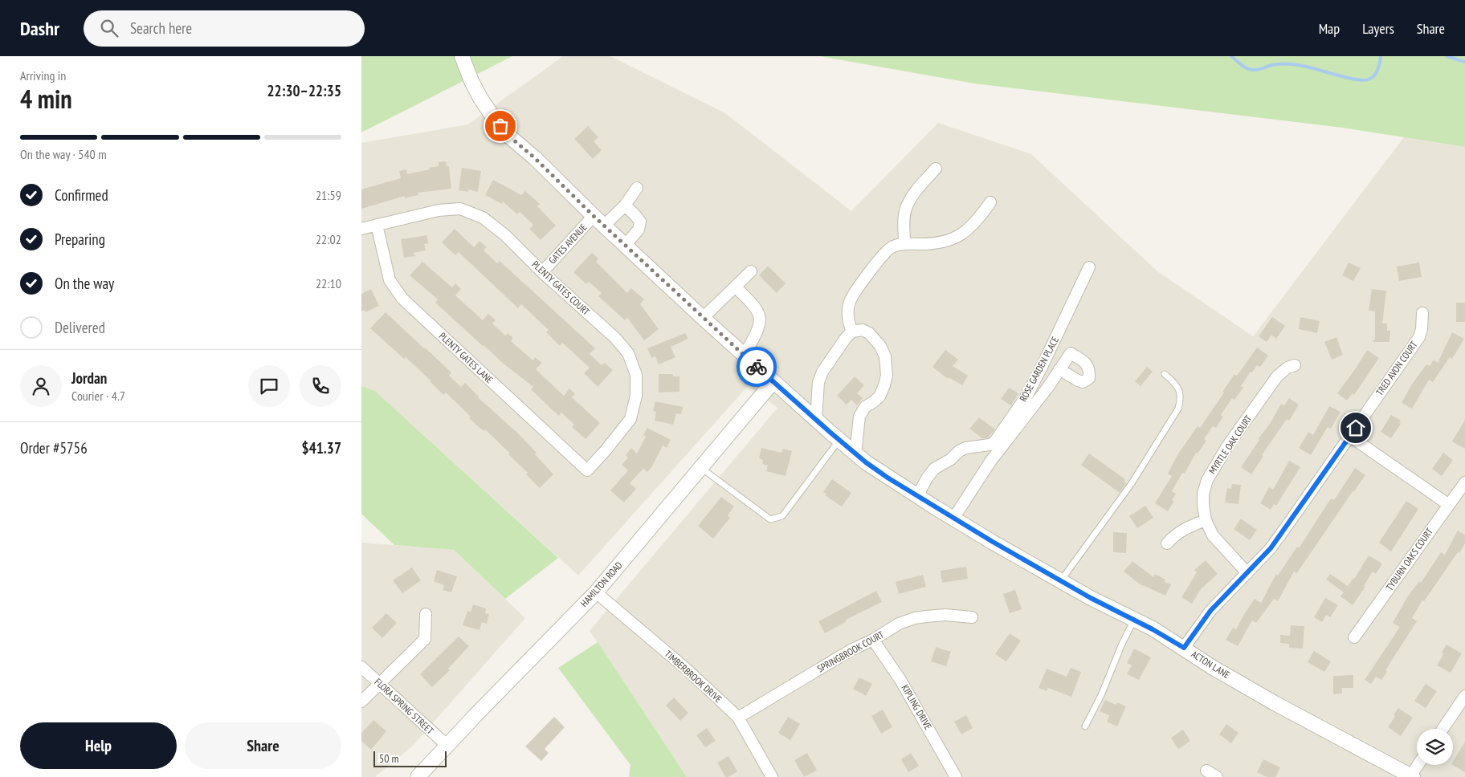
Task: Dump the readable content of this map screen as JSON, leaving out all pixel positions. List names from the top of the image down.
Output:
{
  "streets": {
    "street": [
      "GATES AVENUE",
      "PLENTY GATES COURT",
      "PLENTY GATES LANE",
      "TRED AVON COURT",
      "ROSE GARDEN PLACE",
      "MYRTLE OAK COURT",
      "TYBURN OAKS COURT",
      "HAMILTON ROAD",
      "SPRINGBROOK COURT",
      "ACTON LANE",
      "TIMBERBROOK DRIVE",
      "FLORA SPRING STREET",
      "KIPLING DRIVE"
    ]
  },
  "crossings": [
    ["GATES AVENUE", "PLENTY GATES COURT"],
    ["GATES AVENUE", "ACTON LANE"],
    ["PLENTY GATES COURT", "PLENTY GATES LANE"],
    ["TRED AVON COURT", "MYRTLE OAK COURT"],
    ["TRED AVON COURT", "ACTON LANE"],
    ["ROSE GARDEN PLACE", "ACTON LANE"],
    ["HAMILTON ROAD", "ACTON LANE"],
    ["HAMILTON ROAD", "TIMBERBROOK DRIVE"],
    ["HAMILTON ROAD", "FLORA SPRING STREET"],
    ["SPRINGBROOK COURT", "TIMBERBROOK DRIVE"],
    ["SPRINGBROOK COURT", "KIPLING DRIVE"]
  ],
  "scale_bar": "50 m",
  "page": {
    "header": "Dashr",
    "search": "Search here",
    "nav": ["Map", "Layers", "Share"],
    "heading": ["4 min", "Arriving in", "22:30–22:35"],
    "panel": [
      "Jordan",
      "Courier · 4.7",
      "Order #5756",
      "$41.37"
    ],
    "bar": "On the way · 540 m",
    "list": [
      ["Confirmed", "21:59"],
      ["Preparing", "22:02"],
      ["On the way", "22:10"],
      "Delivered"
    ],
    "buttons": ["Help", "Share"],
    "scale": "50 m"
  }
}
